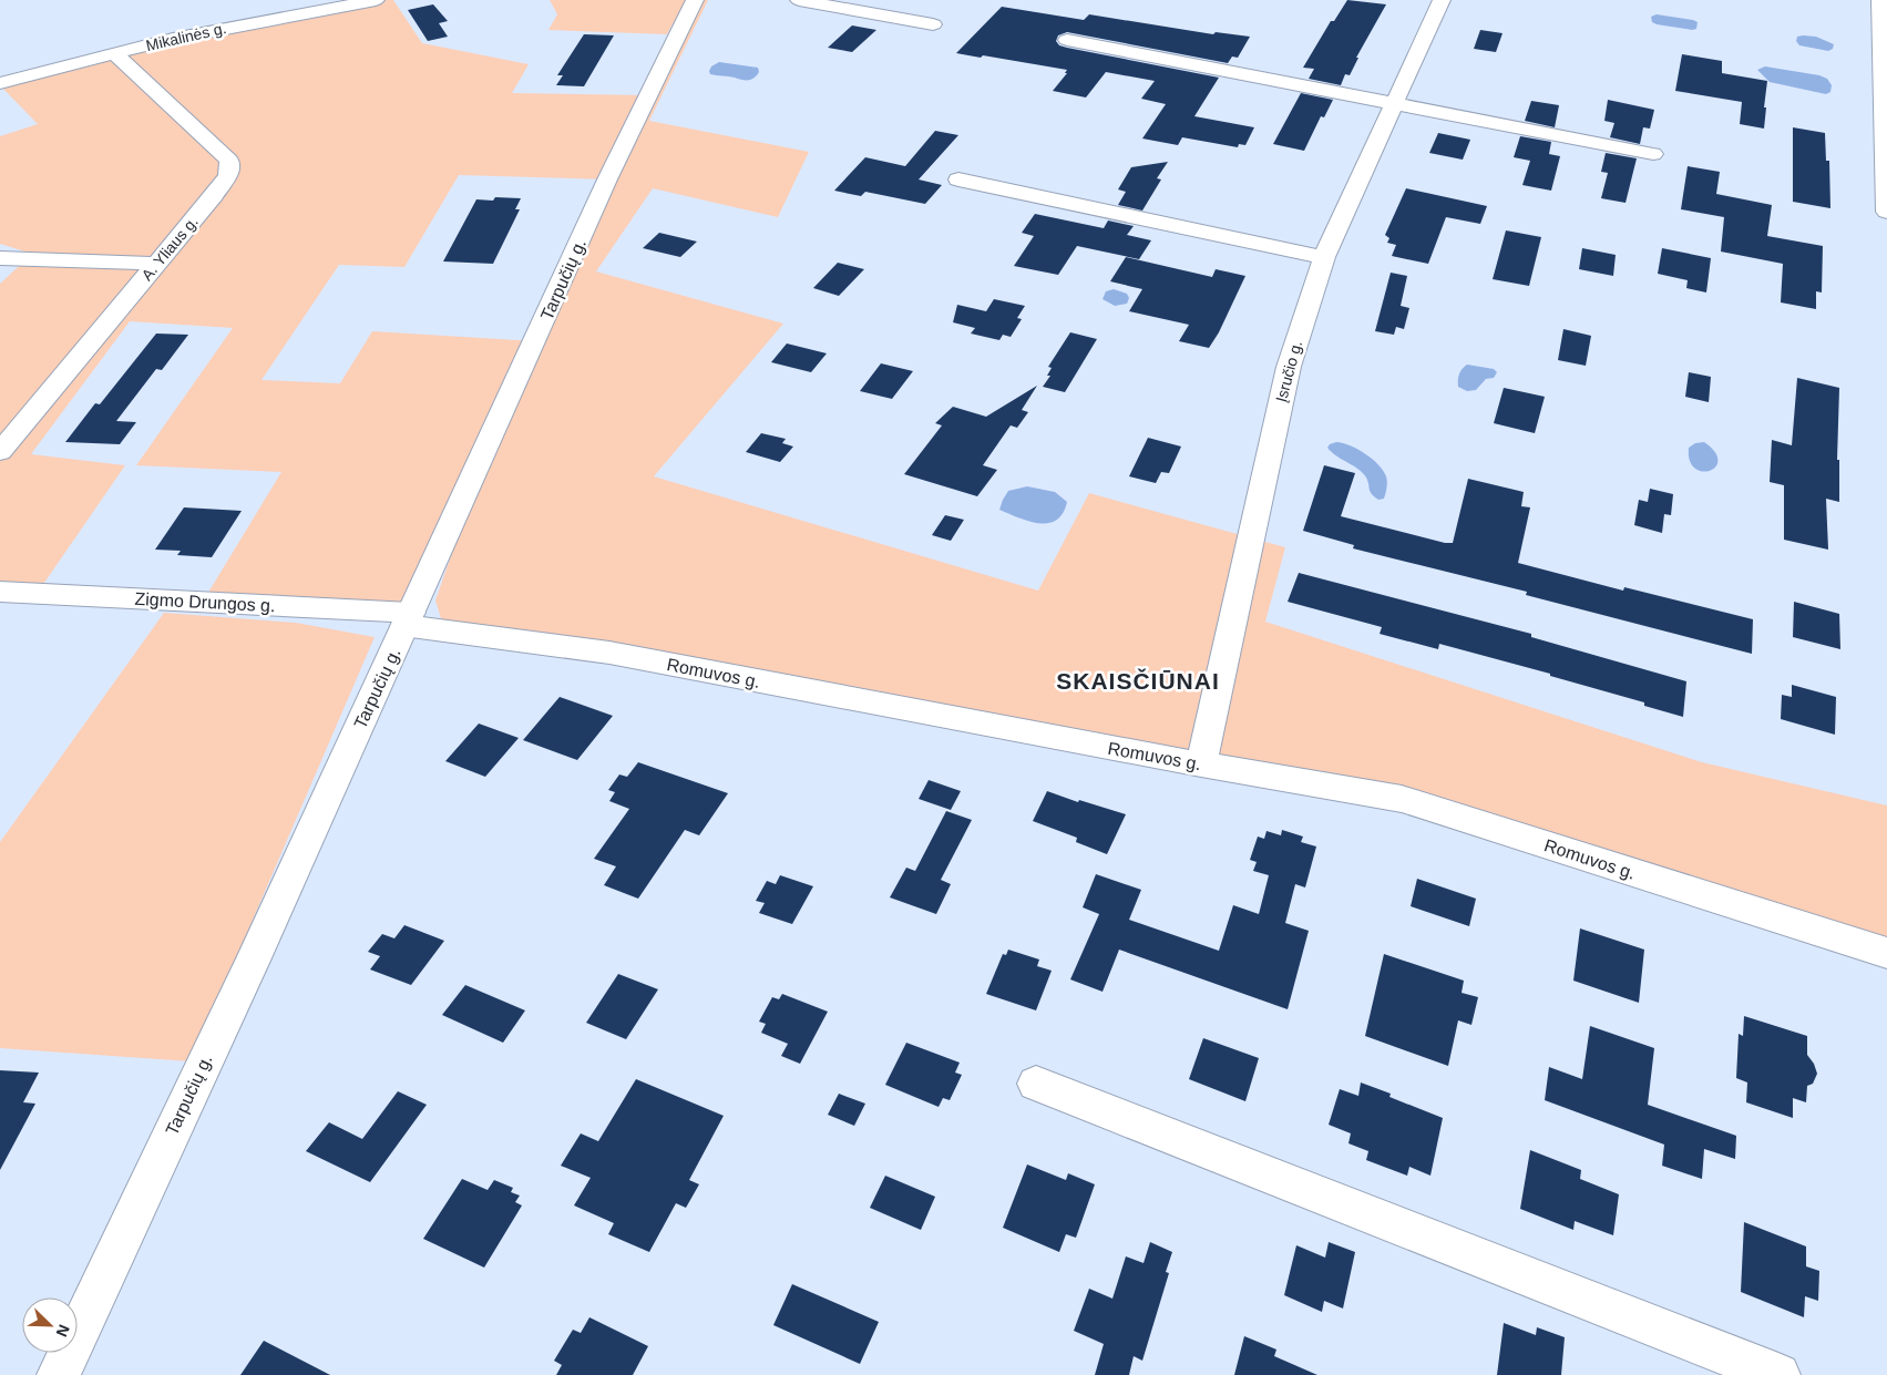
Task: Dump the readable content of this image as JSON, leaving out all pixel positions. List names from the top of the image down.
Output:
{
  "streets": {
    "street": [
      "Mikalinės g.",
      "A. Yliaus g.",
      "Tarpučių g.",
      "Įsručio g.",
      "Zigmo Drungos g.",
      "Romuvos g."
    ]
  },
  "crossings": [
    ["Mikalinės g.", "A. Yliaus g."],
    ["Tarpučių g.", "Zigmo Drungos g."],
    ["Tarpučių g.", "Romuvos g."],
    ["Įsručio g.", "Romuvos g."],
    ["Zigmo Drungos g.", "Romuvos g."]
  ],
  "districts": ["SKAISČIŪNAI"],
  "north": "bottom right"
}
